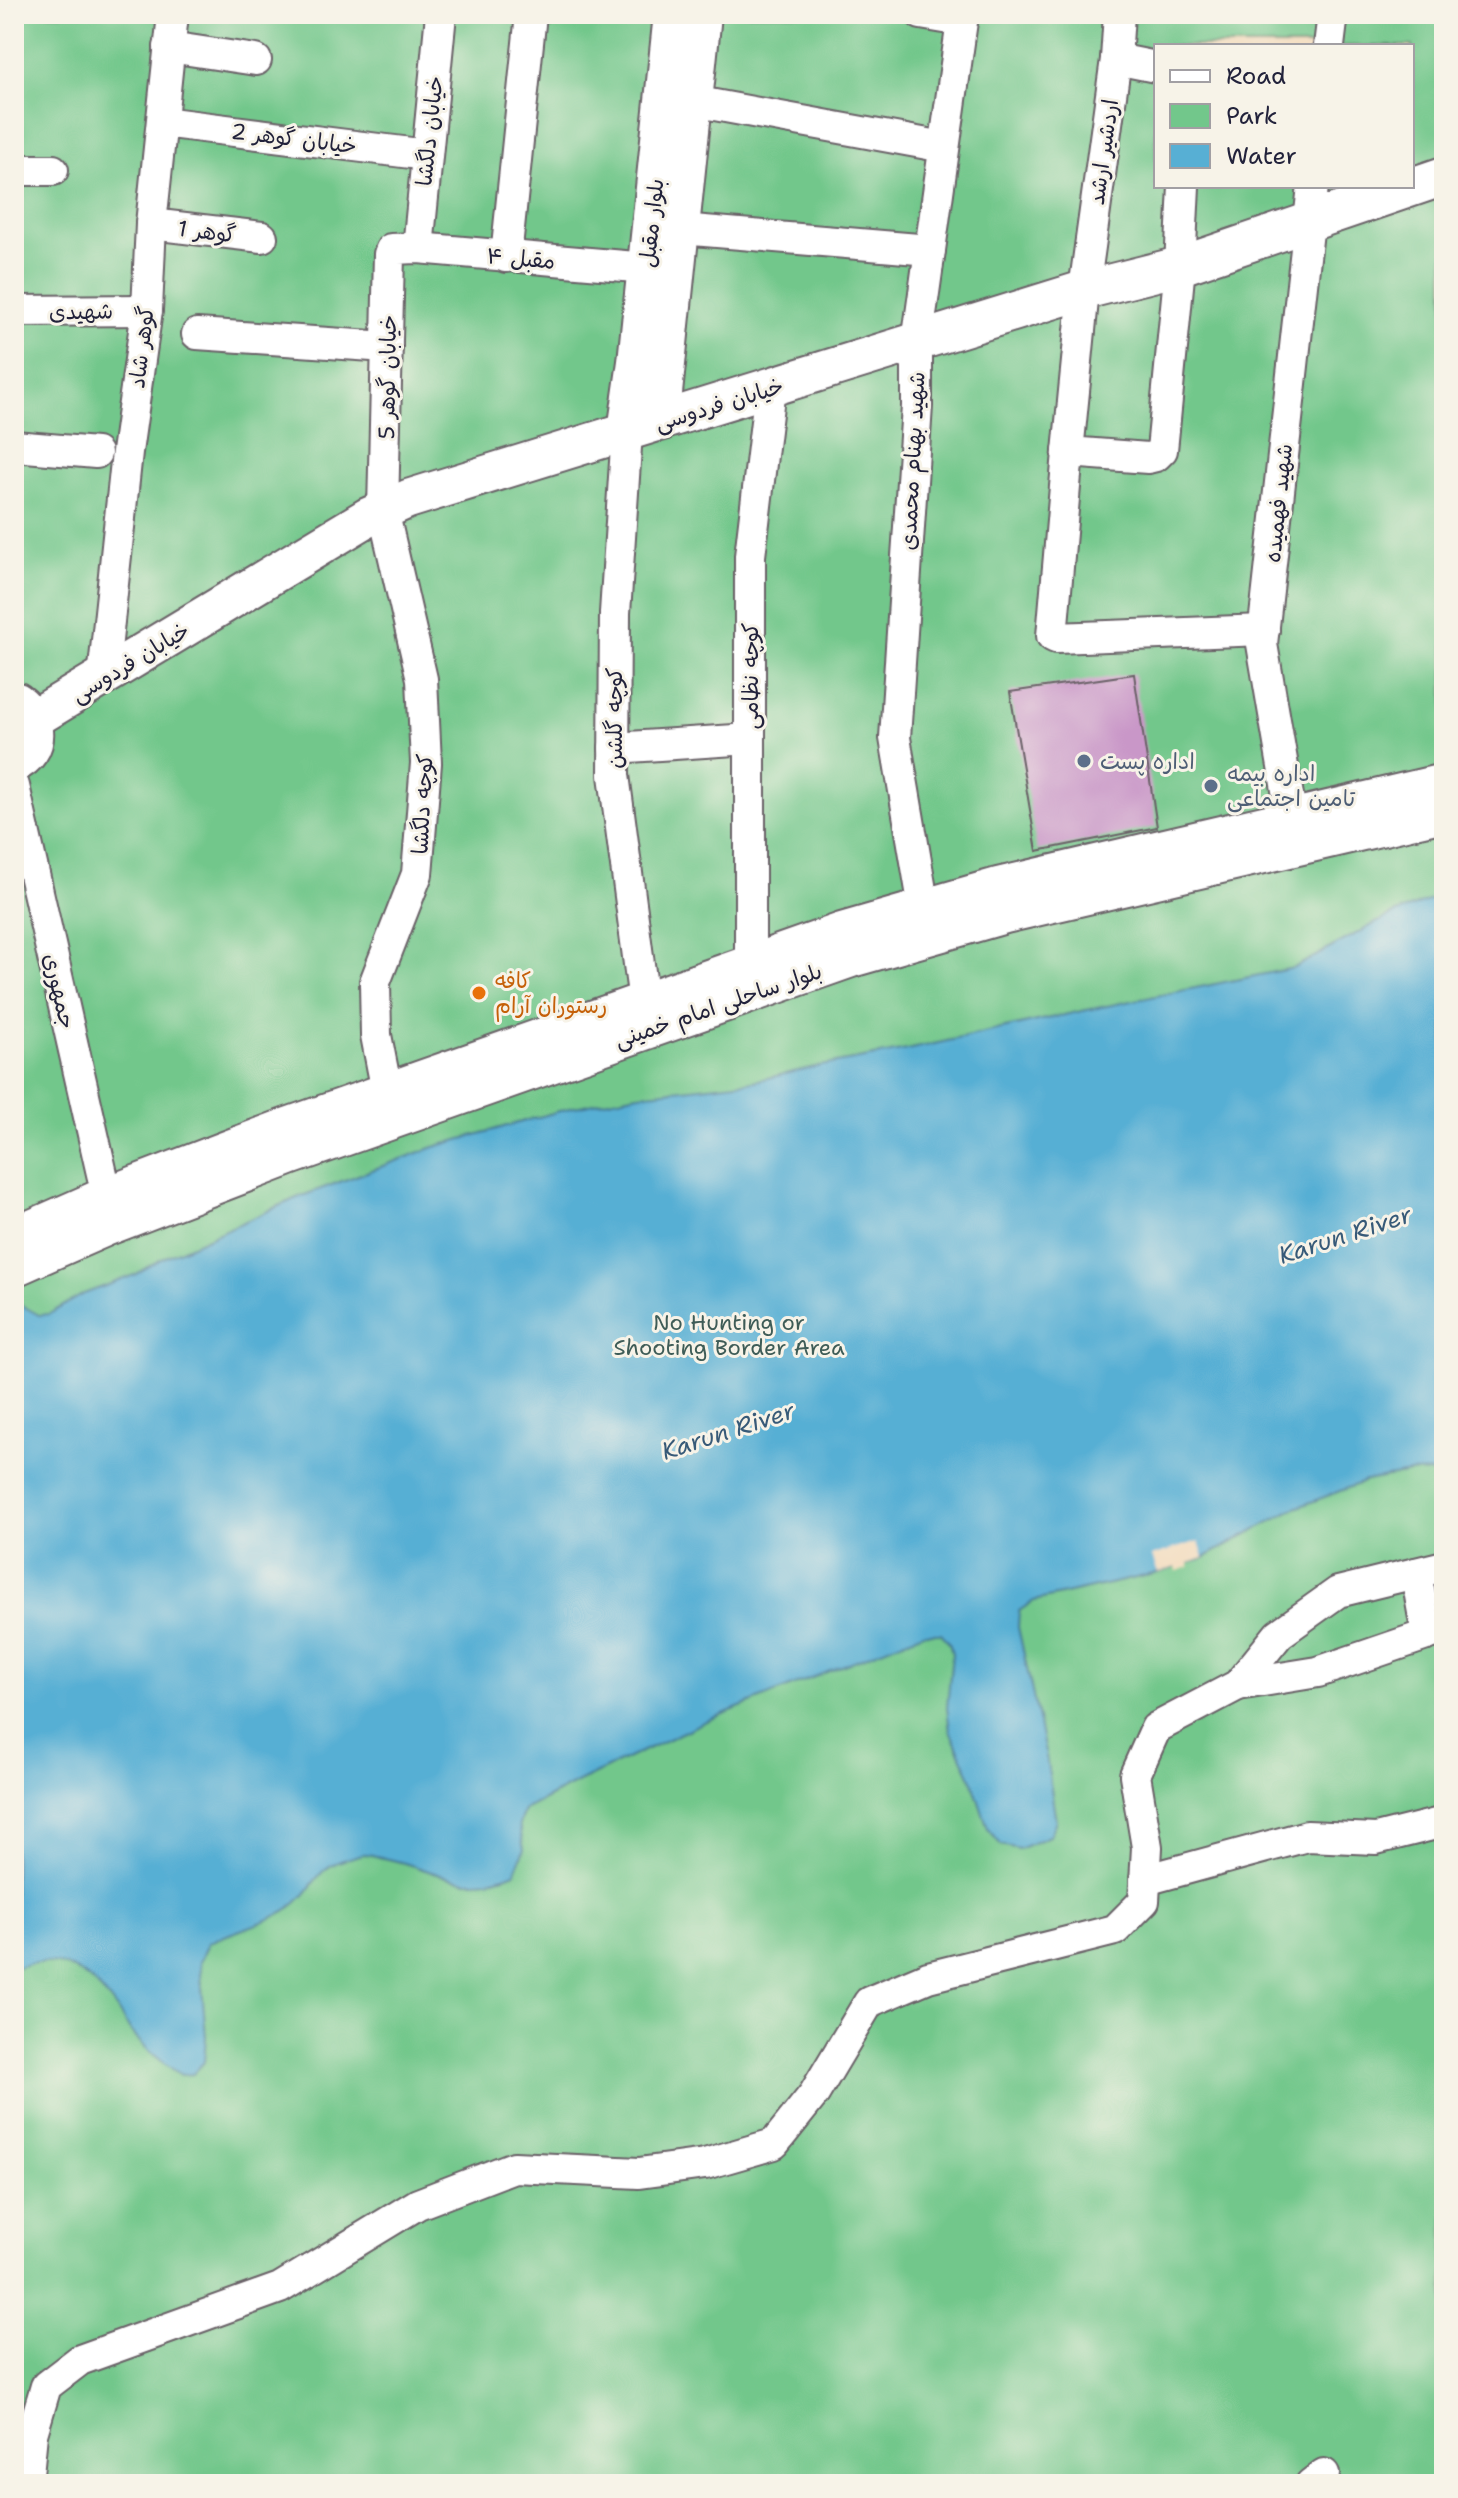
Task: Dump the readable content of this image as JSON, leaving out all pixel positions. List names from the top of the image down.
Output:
{
  "streets": {
    "main road": ["بلوار مقبل", "خیابان فردوسی", "بلوار ساحلی امام خمینی"],
    "street": [
      "خیابان دلگشا",
      "خیابان گوهر 2",
      "اردشیر ارشد",
      "گوهر 1",
      "مقبل ۴",
      "شهیدی",
      "گوهر شاد",
      "خیابان گوهر 5",
      "شهید بهنام محمدی",
      "شهید فهمیده",
      "کوچه نظامی",
      "کوچه گلشن",
      "کوچه دلگشا",
      "جمهوری"
    ]
  },
  "crossings": [
    ["خیابان دلگشا", "خیابان گوهر 2"],
    ["خیابان دلگشا", "مقبل ۴"],
    ["خیابان دلگشا", "خیابان گوهر 5"],
    ["خیابان گوهر 2", "گوهر شاد"],
    ["اردشیر ارشد", "خیابان فردوسی"],
    ["اردشیر ارشد", "شهید فهمیده"],
    ["بلوار مقبل", "مقبل ۴"],
    ["بلوار مقبل", "خیابان فردوسی"],
    ["بلوار مقبل", "کوچه گلشن"],
    ["گوهر 1", "گوهر شاد"],
    ["مقبل ۴", "خیابان گوهر 5"],
    ["شهیدی", "گوهر شاد"],
    ["گوهر شاد", "خیابان فردوسی"],
    ["خیابان گوهر 5", "خیابان فردوسی"],
    ["خیابان گوهر 5", "کوچه دلگشا"],
    ["خیابان فردوسی", "شهید بهنام محمدی"],
    ["خیابان فردوسی", "شهید فهمیده"],
    ["خیابان فردوسی", "کوچه نظامی"],
    ["خیابان فردوسی", "کوچه گلشن"],
    ["خیابان فردوسی", "کوچه دلگشا"],
    ["شهید بهنام محمدی", "بلوار ساحلی امام خمینی"],
    ["شهید فهمیده", "بلوار ساحلی امام خمینی"],
    ["کوچه نظامی", "بلوار ساحلی امام خمینی"],
    ["کوچه گلشن", "بلوار ساحلی امام خمینی"],
    ["کوچه دلگشا", "بلوار ساحلی امام خمینی"],
    ["جمهوری", "بلوار ساحلی امام خمینی"]
  ],
  "water": ["Karun River"],
  "parks": ["No Hunting or Shooting Border Area"],
  "places": ["اداره پست", "اداره بیمه تامین اجتماعی", "کافه رستوران آرام"],
  "legend": ["Road", "Park", "Water"]
}
